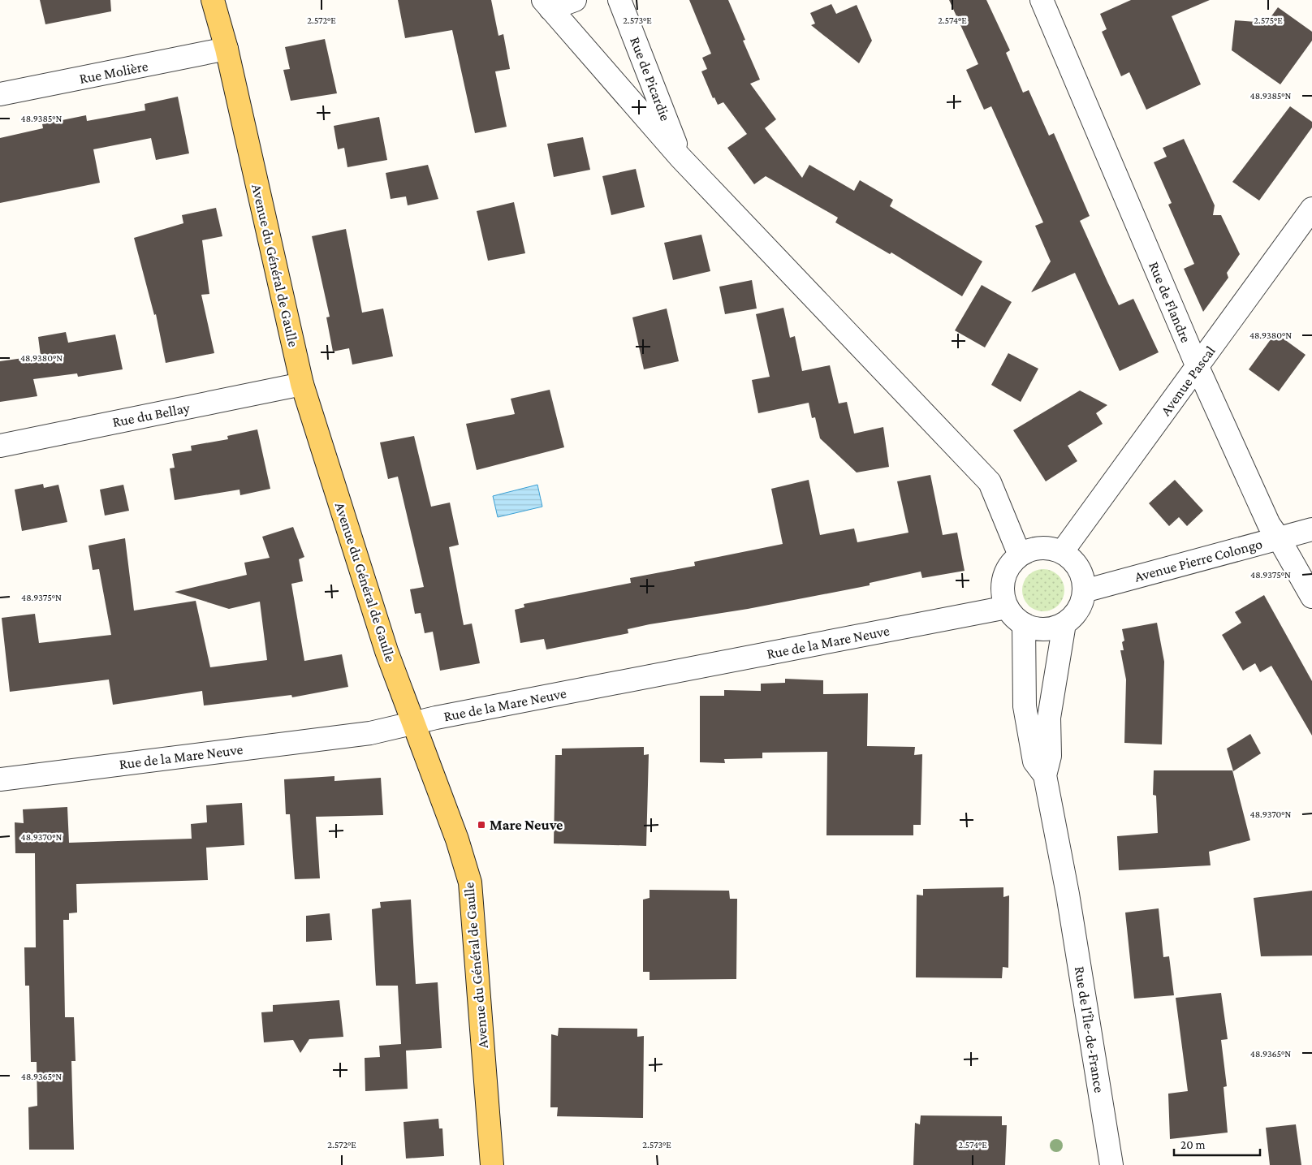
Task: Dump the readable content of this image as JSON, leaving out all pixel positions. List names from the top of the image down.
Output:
{
  "streets": {
    "main road": ["Avenue du Général de Gaulle"],
    "street": [
      "Rue Molière",
      "Rue de Picardie",
      "Rue de Flandre",
      "Avenue Pascal",
      "Rue du Bellay",
      "Avenue Pierre Colongo",
      "Rue de la Mare Neuve",
      "Rue de l'Île-de-France"
    ]
  },
  "crossings": [
    ["Rue Molière", "Avenue du Général de Gaulle"],
    ["Avenue du Général de Gaulle", "Rue du Bellay"],
    ["Avenue du Général de Gaulle", "Rue de la Mare Neuve"],
    ["Rue de Flandre", "Avenue Pascal"],
    ["Rue de Flandre", "Avenue Pierre Colongo"],
    ["Avenue Pascal", "Avenue Pierre Colongo"],
    ["Avenue Pascal", "Rue de la Mare Neuve"],
    ["Avenue Pierre Colongo", "Rue de la Mare Neuve"]
  ],
  "places": {
    "transit": ["Mare Neuve"]
  },
  "scale_bar": "20 m",
  "coordinates": [
    "2.572°E",
    "2.573°E",
    "2.574°E",
    "2.575°E",
    "48.9385°N",
    "48.9380°N",
    "48.9375°N",
    "48.9370°N",
    "48.9365°N"
  ]
}
